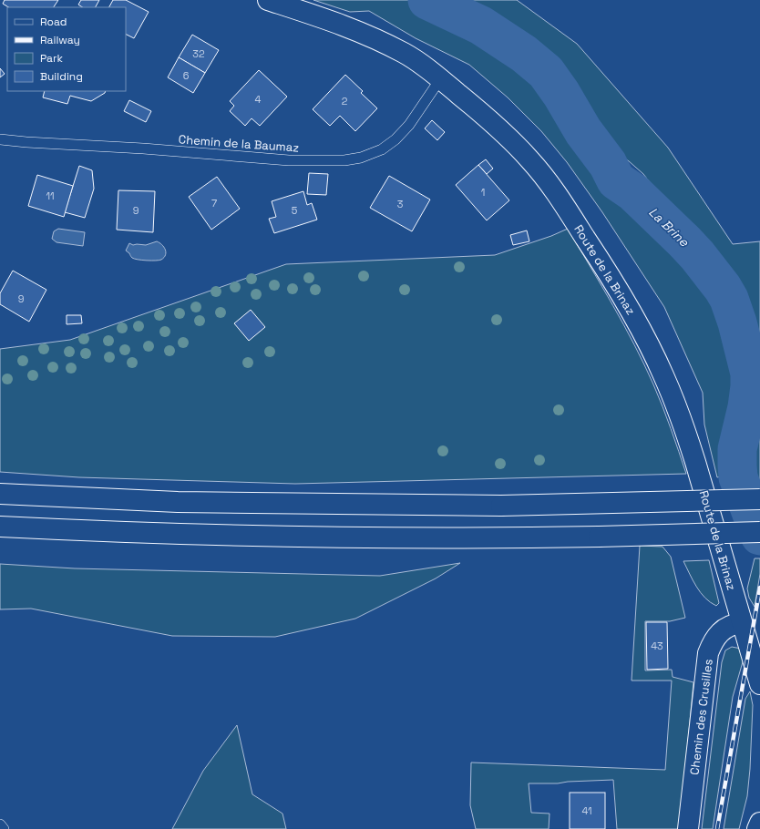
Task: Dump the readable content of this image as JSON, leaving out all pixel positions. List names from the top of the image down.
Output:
{
  "streets": {
    "main road": ["Route de la Brinaz", "Chemin des Crusilles"],
    "lane": ["Chemin de la Baumaz"]
  },
  "crossings": [
    ["Chemin de la Baumaz", "Route de la Brinaz"],
    ["Route de la Brinaz", "Chemin des Crusilles"]
  ],
  "water": ["La Brine"],
  "house_numbers": [
    "32",
    "6",
    "4",
    "2",
    "1",
    "11",
    "7",
    "3",
    "9",
    "5",
    "9",
    "43",
    "41"
  ],
  "legend": [
    "Road",
    "Railway",
    "Park",
    "Building"
  ]
}
